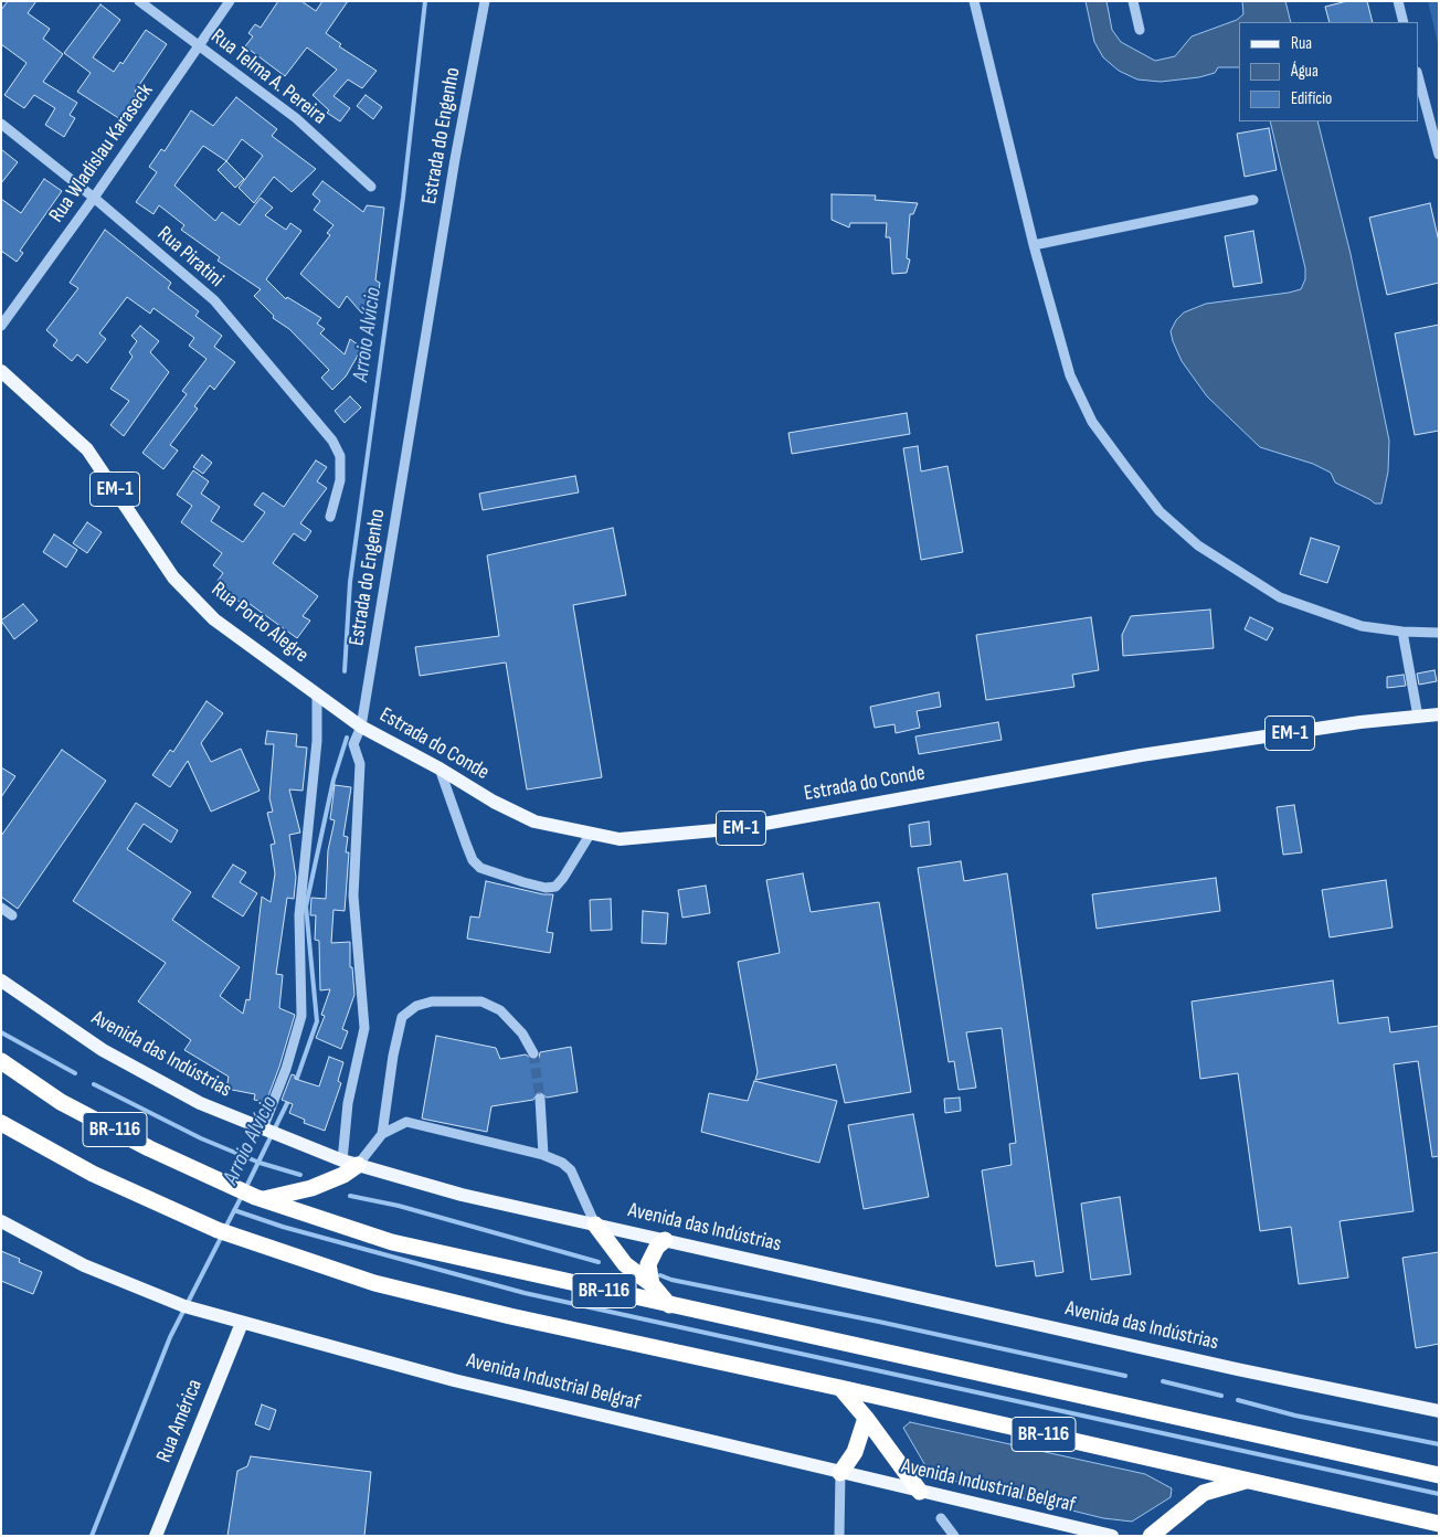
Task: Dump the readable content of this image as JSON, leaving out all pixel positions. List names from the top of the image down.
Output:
{
  "streets": {
    "highway": ["BR-116"],
    "main road": [
      "EM-1",
      "Rua Porto Alegre",
      "Estrada do Conde",
      "Avenida das Indústrias",
      "Avenida Industrial Belgraf",
      "Rua América"
    ],
    "street": [
      "Rua Telma A. Pereira",
      "Estrada do Engenho",
      "Rua Wladislau Karaseck",
      "Rua Piratini"
    ]
  },
  "crossings": [
    ["Rua Telma A. Pereira", "Rua Wladislau Karaseck"],
    ["Estrada do Engenho", "Estrada do Conde"],
    ["Estrada do Engenho", "Avenida das Indústrias"],
    ["Rua Wladislau Karaseck", "Rua Piratini"],
    ["Rua Porto Alegre", "Estrada do Conde"],
    ["Avenida Industrial Belgraf", "Rua América"]
  ],
  "water": ["Arroio Alvício"],
  "legend": ["Rua", "Água", "Edifício"]
}
